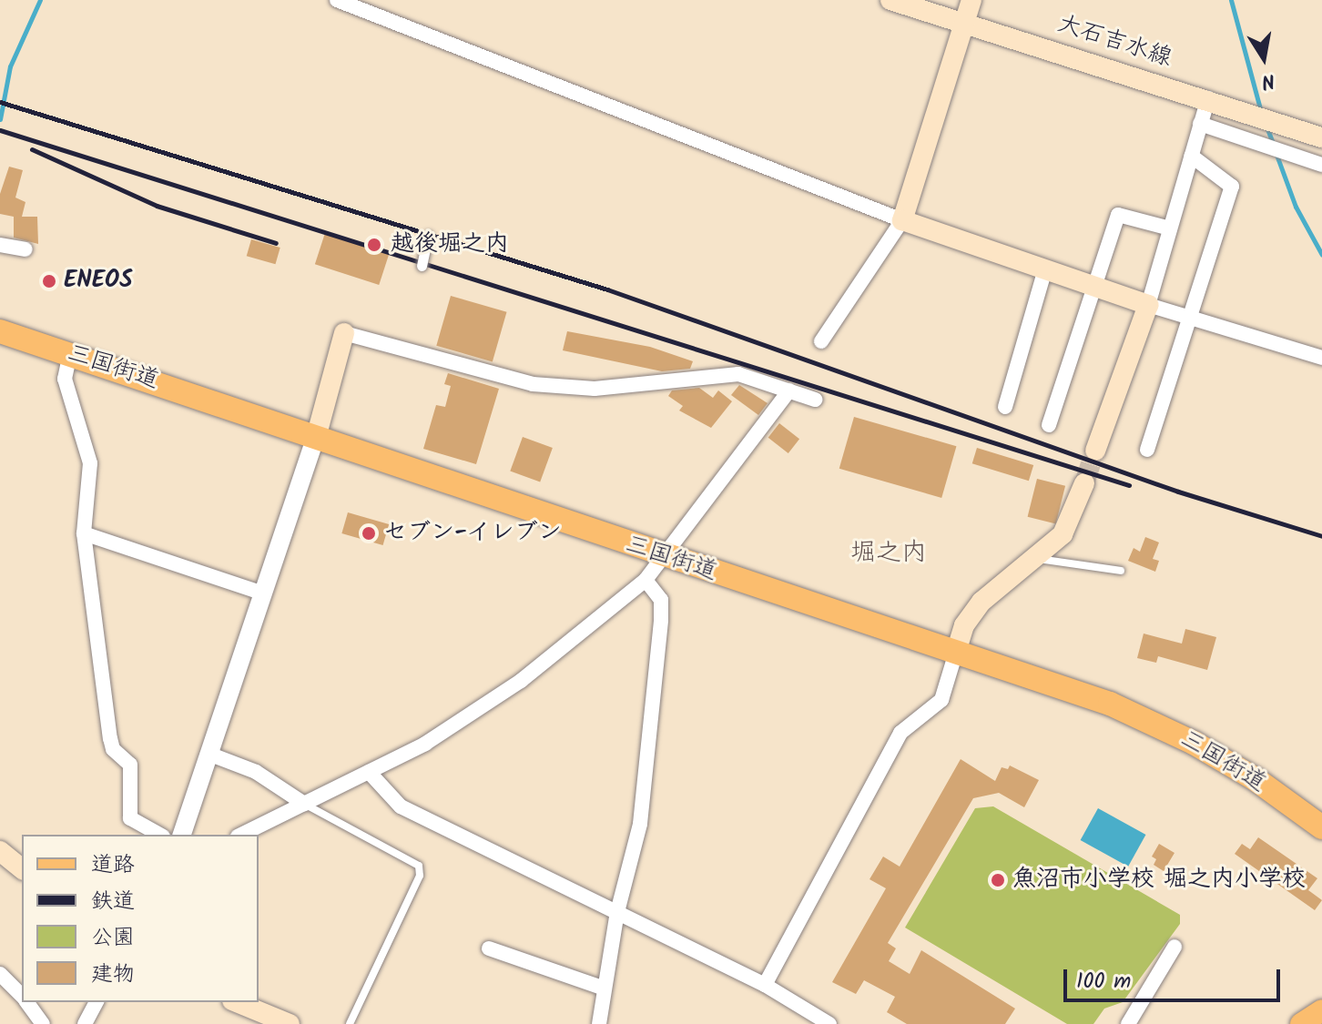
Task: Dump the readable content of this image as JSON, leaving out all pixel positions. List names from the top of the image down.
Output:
{
  "streets": {
    "highway": ["三国街道"],
    "main road": ["大石吉水線"]
  },
  "districts": ["堀之内"],
  "places": [
    "越後堀之内",
    "ENEOS",
    "セブン-イレブン",
    "魚沼市小学校 堀之内小学校"
  ],
  "legend": [
    "道路",
    "鉄道",
    "公園",
    "建物"
  ],
  "scale_bar": "100 m",
  "north": "bottom"
}
